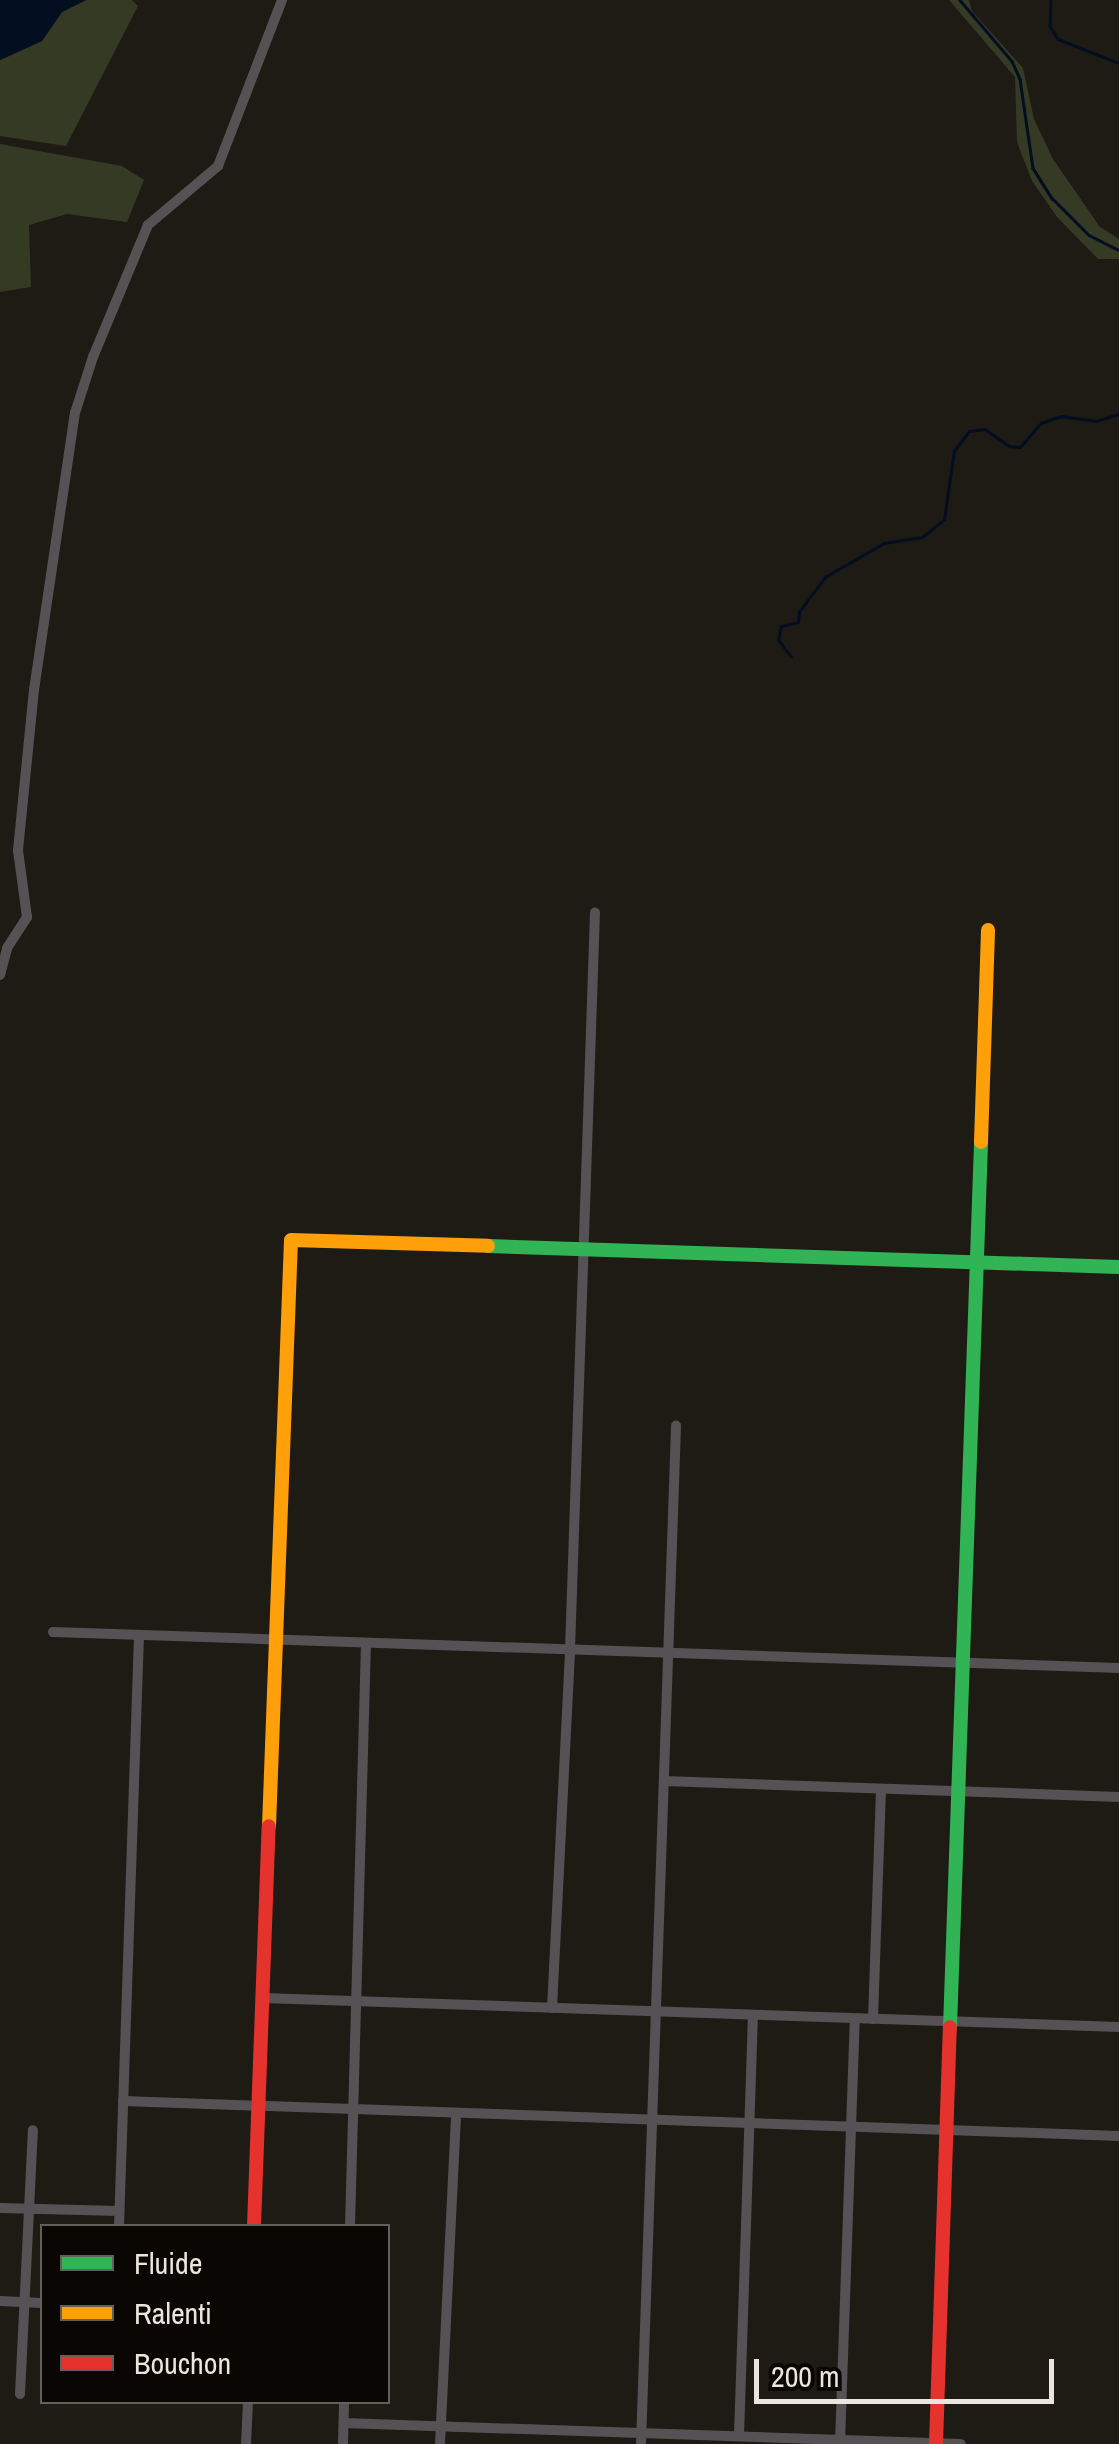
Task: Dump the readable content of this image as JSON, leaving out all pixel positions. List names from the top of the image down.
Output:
{
  "legend": ["Fluide", "Ralenti", "Bouchon"],
  "scale_bar": "200 m"
}
